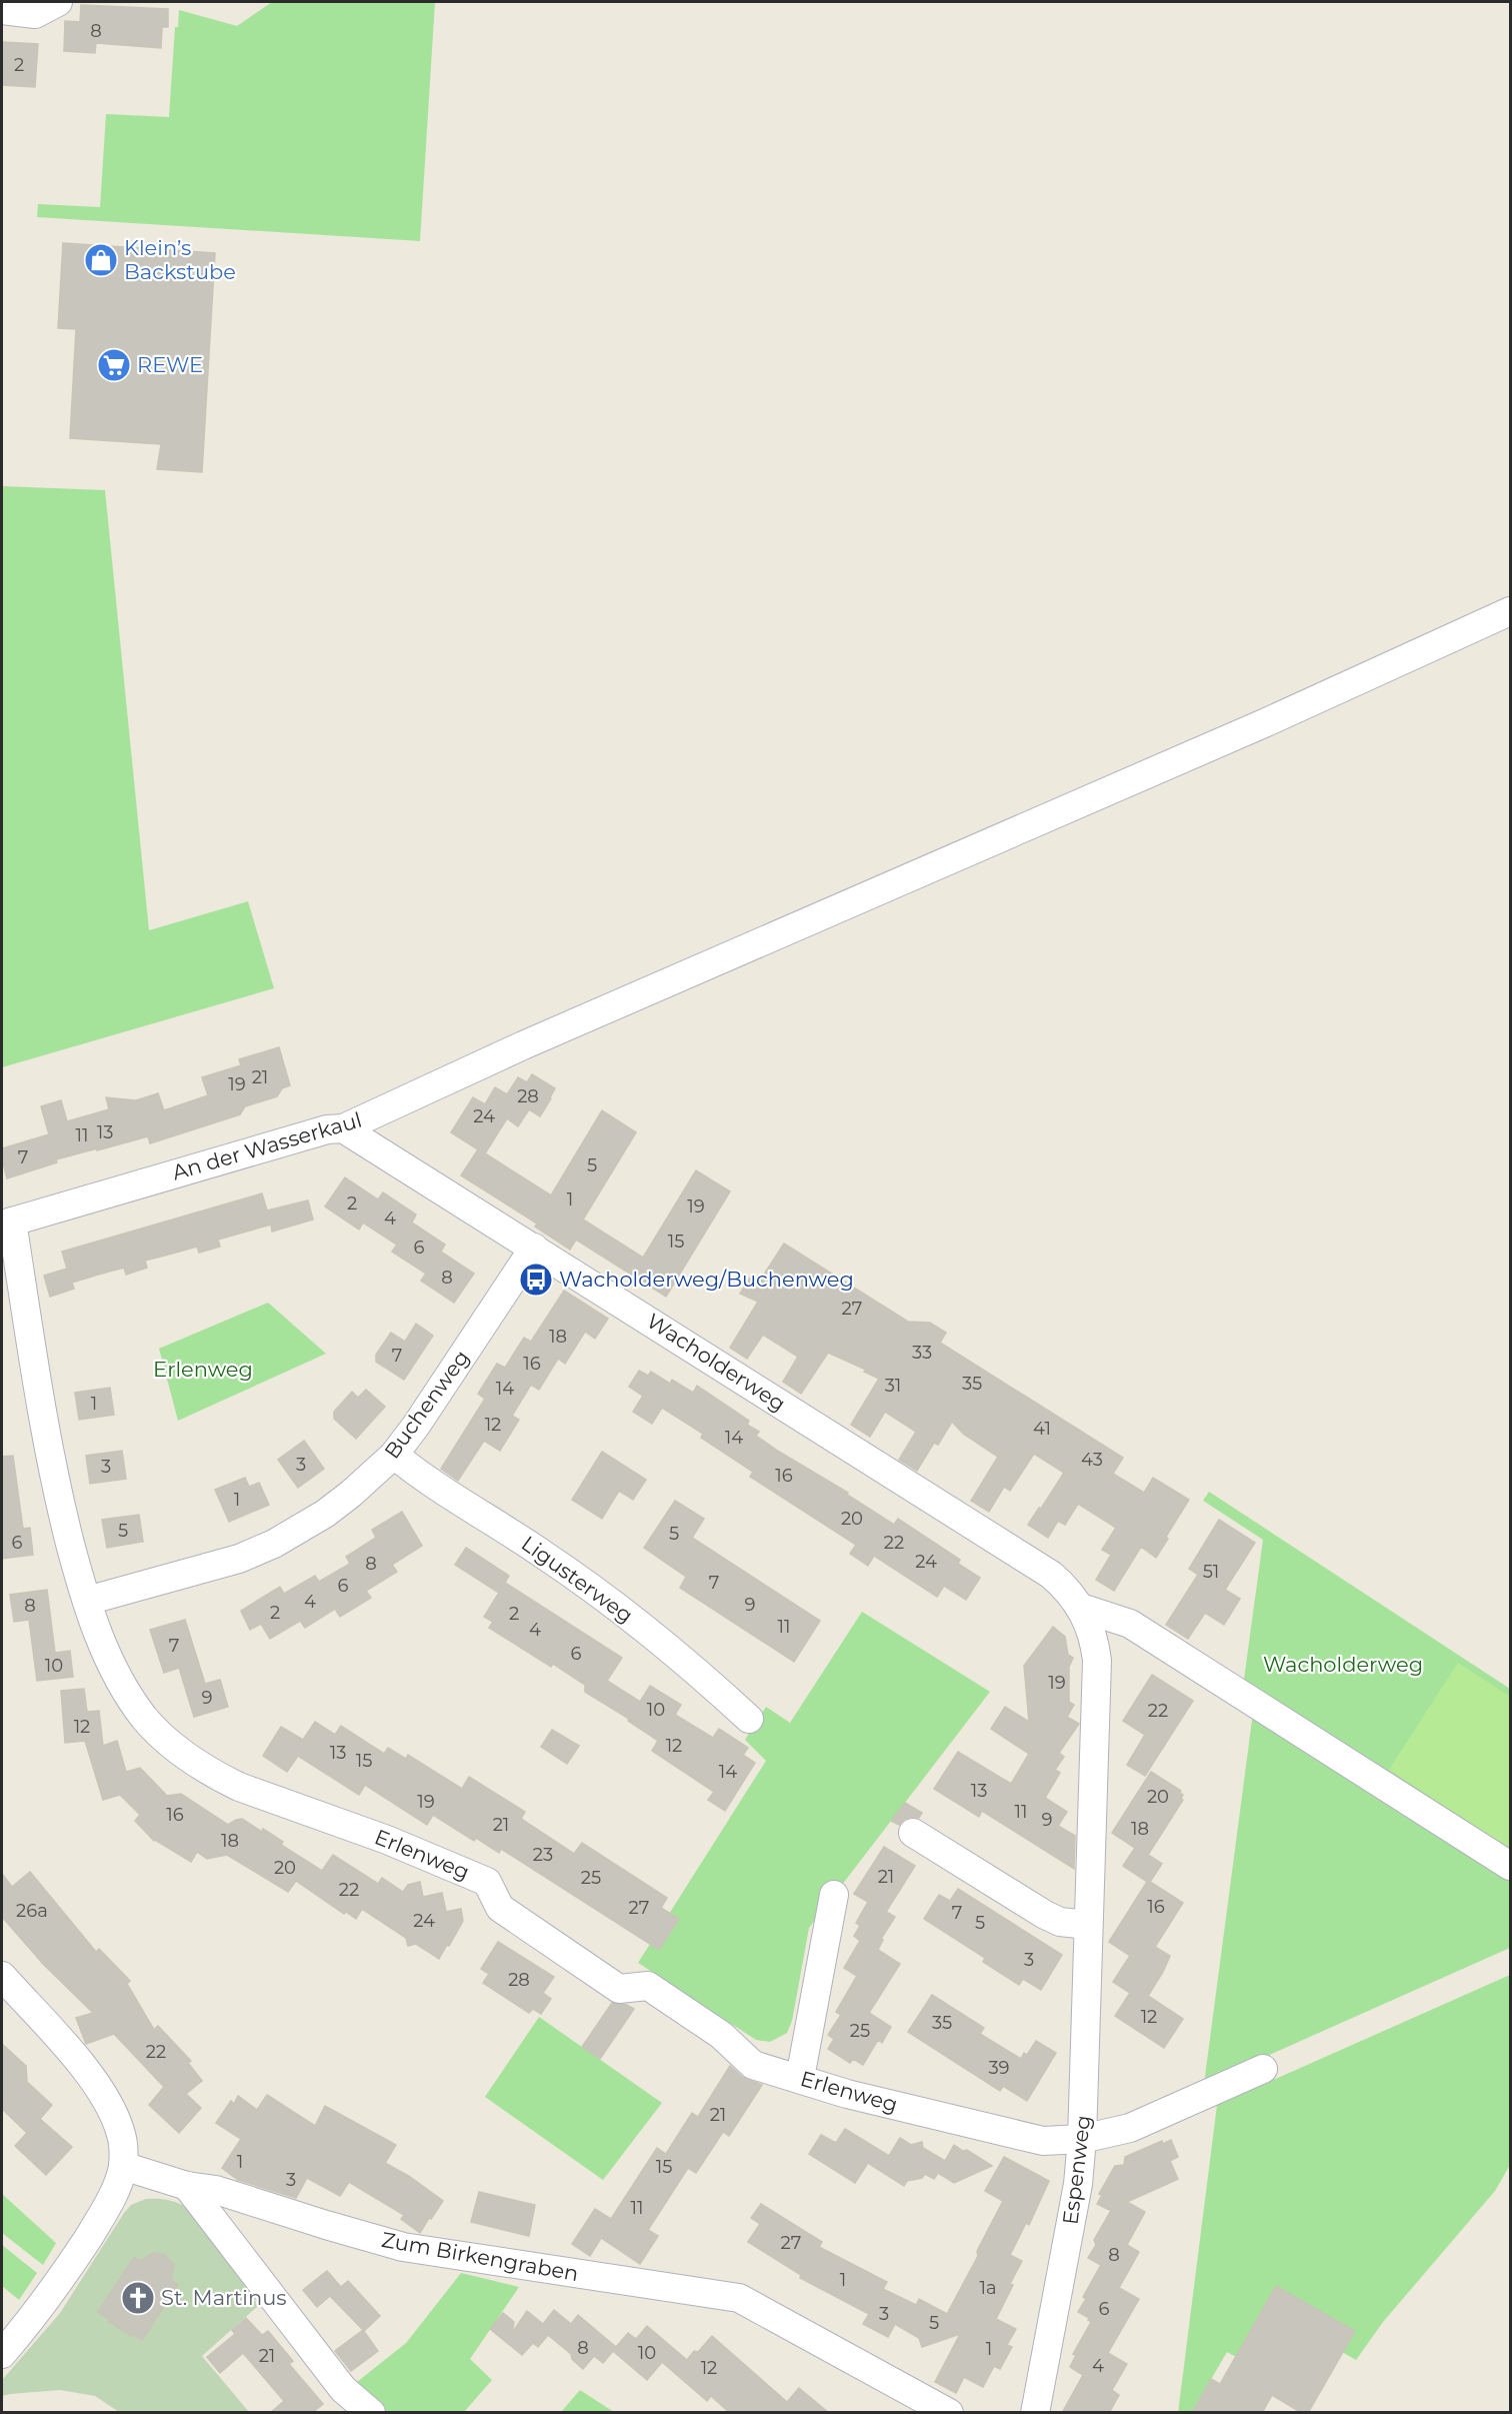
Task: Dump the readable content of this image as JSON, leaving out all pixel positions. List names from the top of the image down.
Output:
{
  "streets": {
    "street": [
      "An der Wasserkaul",
      "Wacholderweg",
      "Buchenweg",
      "Ligusterweg",
      "Erlenweg",
      "Espenweg",
      "Zum Birkengraben"
    ]
  },
  "crossings": [
    ["An der Wasserkaul", "Wacholderweg"],
    ["An der Wasserkaul", "Erlenweg"],
    ["Wacholderweg", "Buchenweg"],
    ["Wacholderweg", "Espenweg"],
    ["Buchenweg", "Ligusterweg"],
    ["Buchenweg", "Erlenweg"],
    ["Erlenweg", "Espenweg"]
  ],
  "parks": ["Erlenweg", "Wacholderweg"],
  "places": {
    "shop": ["Klein’s Backstube"],
    "supermarket": ["REWE"],
    "bus stop": ["Wacholderweg/Buchenweg"],
    "church": ["St. Martinus"]
  },
  "house_numbers": [
    "8",
    "2",
    "21",
    "19",
    "28",
    "24",
    "13",
    "11",
    "7",
    "5",
    "1",
    "2",
    "19",
    "4",
    "15",
    "6",
    "8",
    "27",
    "18",
    "33",
    "7",
    "16",
    "35",
    "31",
    "14",
    "1",
    "12",
    "41",
    "14",
    "43",
    "3",
    "3",
    "16",
    "1",
    "20",
    "5",
    "5",
    "6",
    "22",
    "24",
    "8",
    "51",
    "7",
    "6",
    "4",
    "9",
    "8",
    "2",
    "2",
    "11",
    "4",
    "7",
    "6",
    "10",
    "19",
    "9",
    "10",
    "22",
    "12",
    "12",
    "13",
    "15",
    "14",
    "13",
    "20",
    "19",
    "11",
    "16",
    "9",
    "21",
    "18",
    "18",
    "23",
    "20",
    "21",
    "25",
    "22",
    "16",
    "27",
    "26a",
    "7",
    "24",
    "5",
    "3",
    "28",
    "12",
    "35",
    "25",
    "22",
    "39",
    "21",
    "1",
    "15",
    "3",
    "11",
    "27",
    "8",
    "1",
    "1a",
    "6",
    "3",
    "5",
    "8",
    "1",
    "10",
    "21",
    "4",
    "12"
  ]
}
